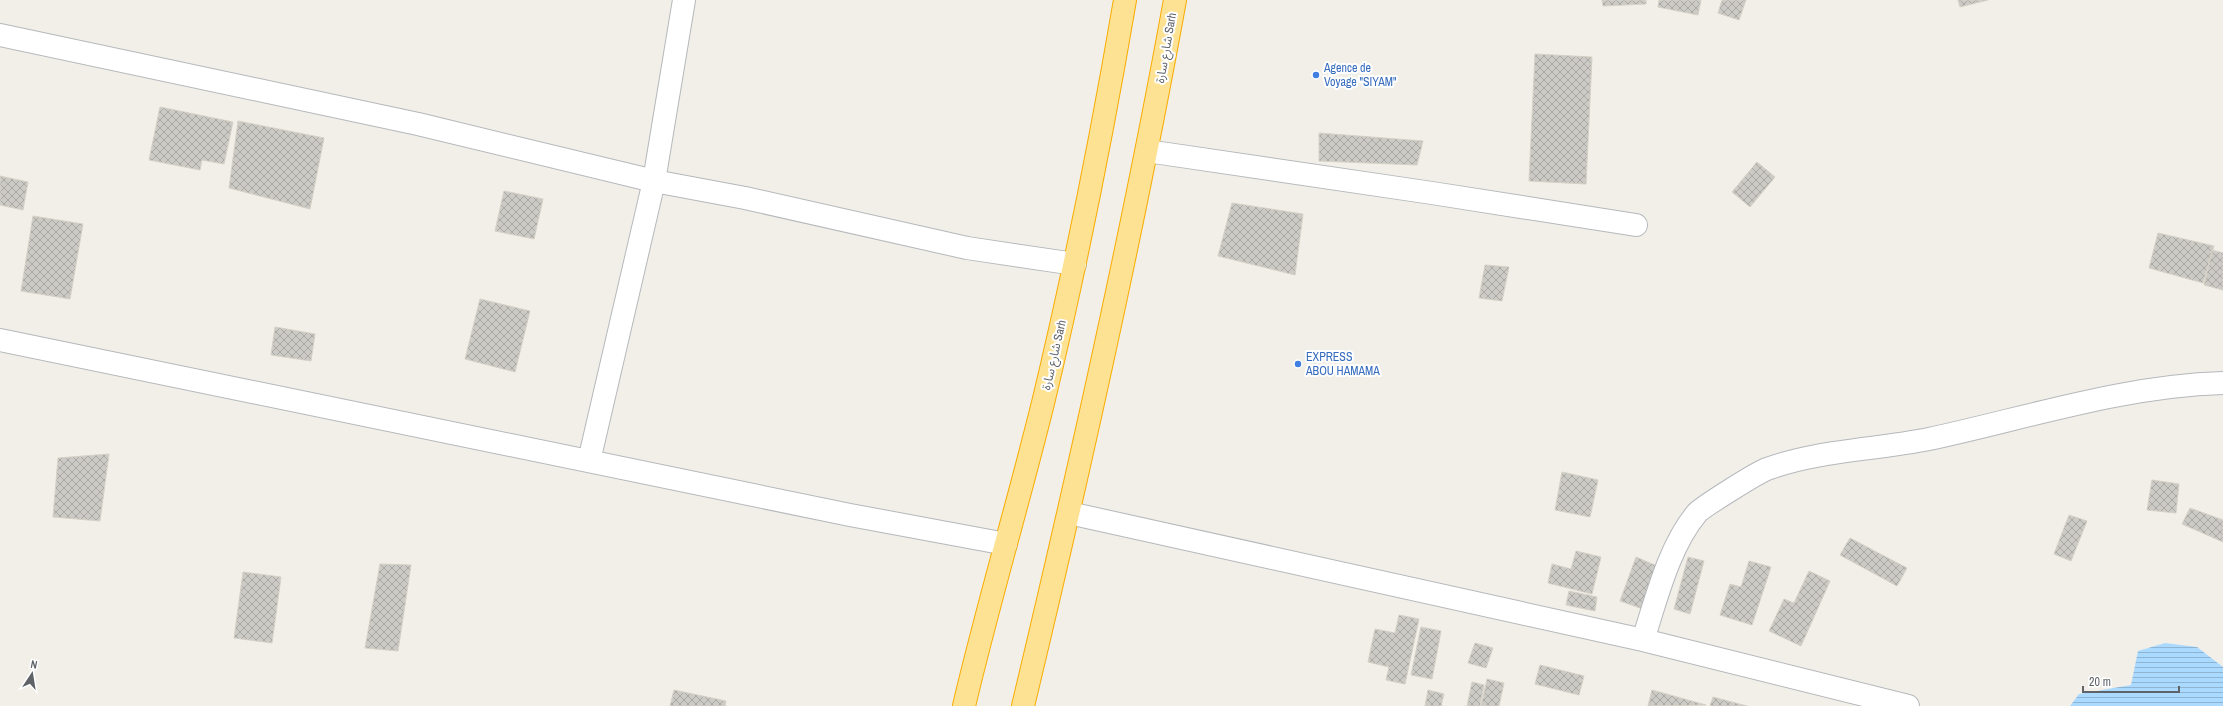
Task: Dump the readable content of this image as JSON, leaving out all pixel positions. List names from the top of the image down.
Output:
{
  "streets": {
    "highway": ["شارع سارة Sarh"]
  },
  "places": ["Agence de Voyage \"SIYAM\"", "EXPRESS ABOU HAMAMA"],
  "scale_bar": "20 m",
  "north": "top"
}
